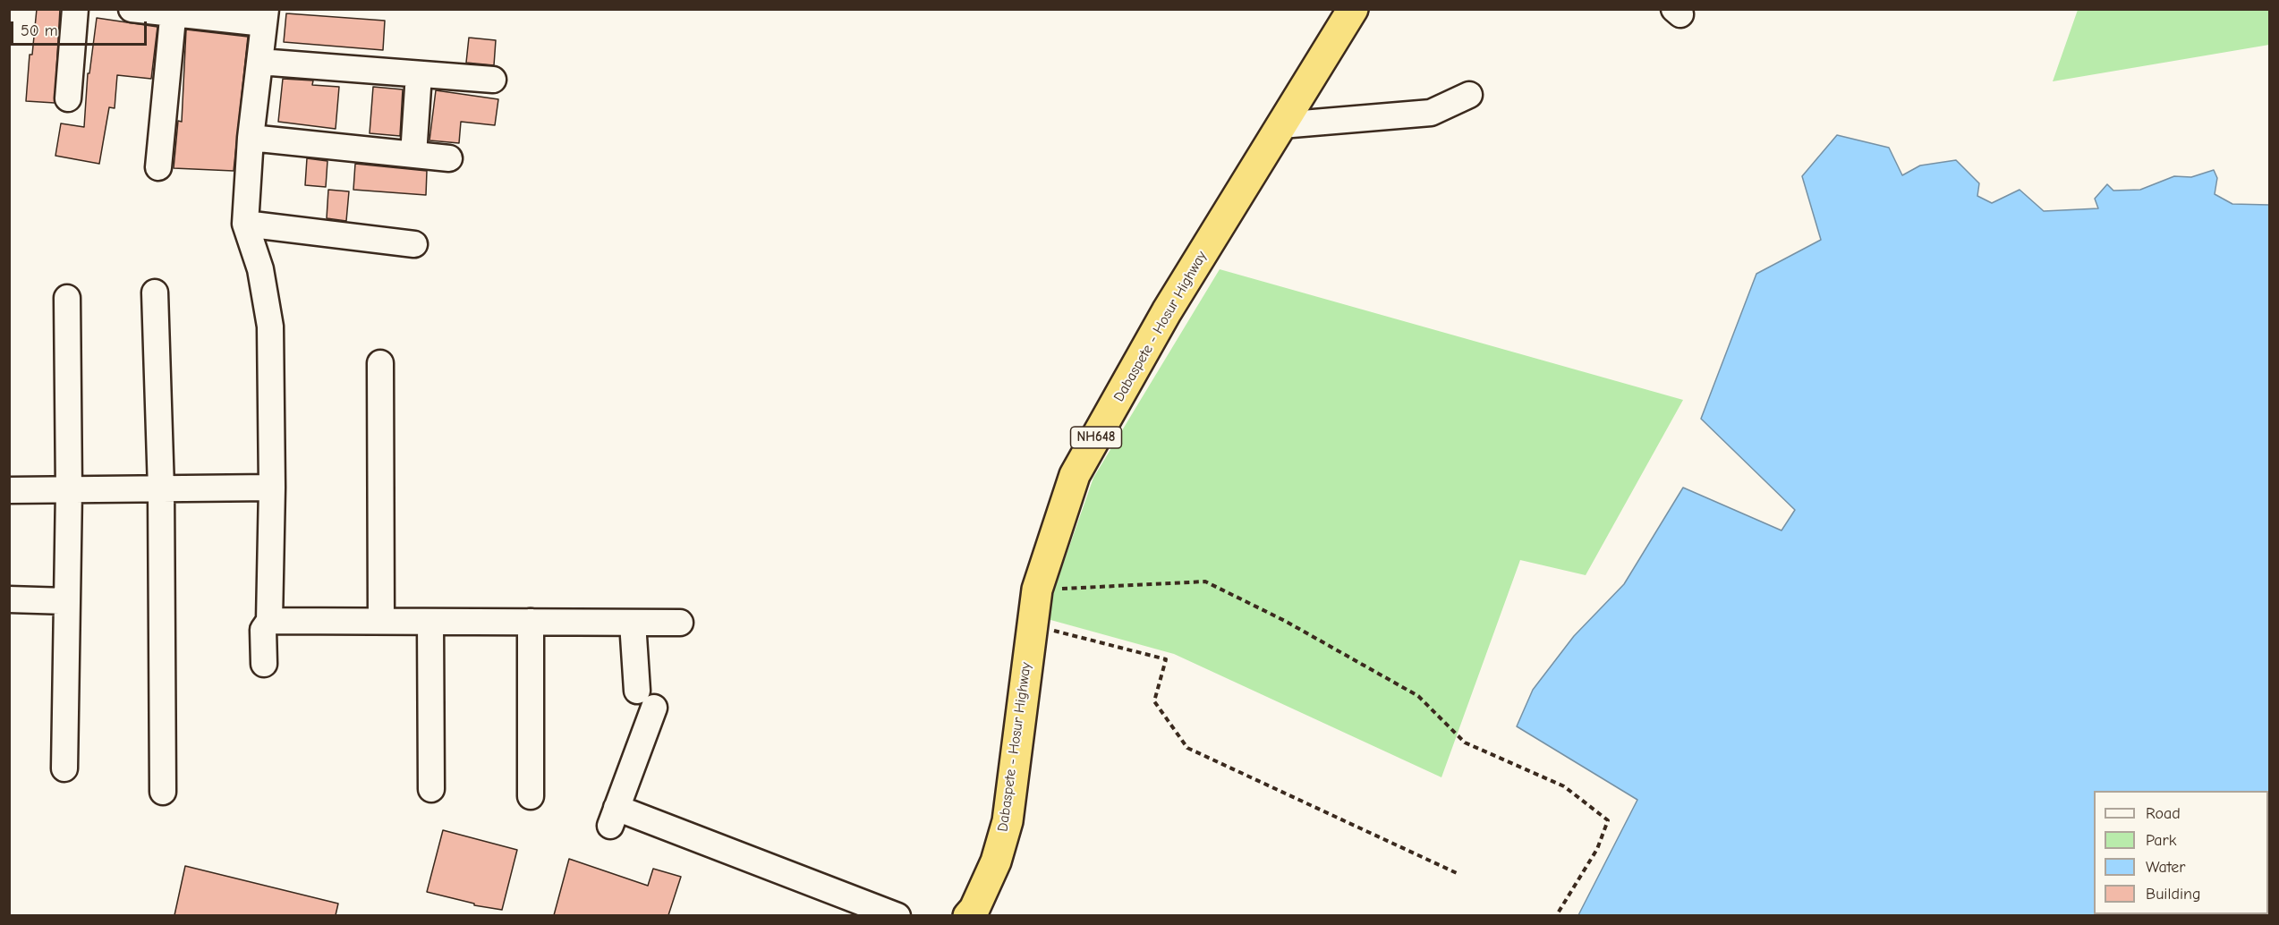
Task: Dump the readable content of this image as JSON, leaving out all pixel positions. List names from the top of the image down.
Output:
{
  "streets": {
    "highway": ["Dabaspete - Hosur Highway", "NH648"]
  },
  "legend": [
    "Road",
    "Park",
    "Water",
    "Building"
  ],
  "scale_bar": "50 m"
}
